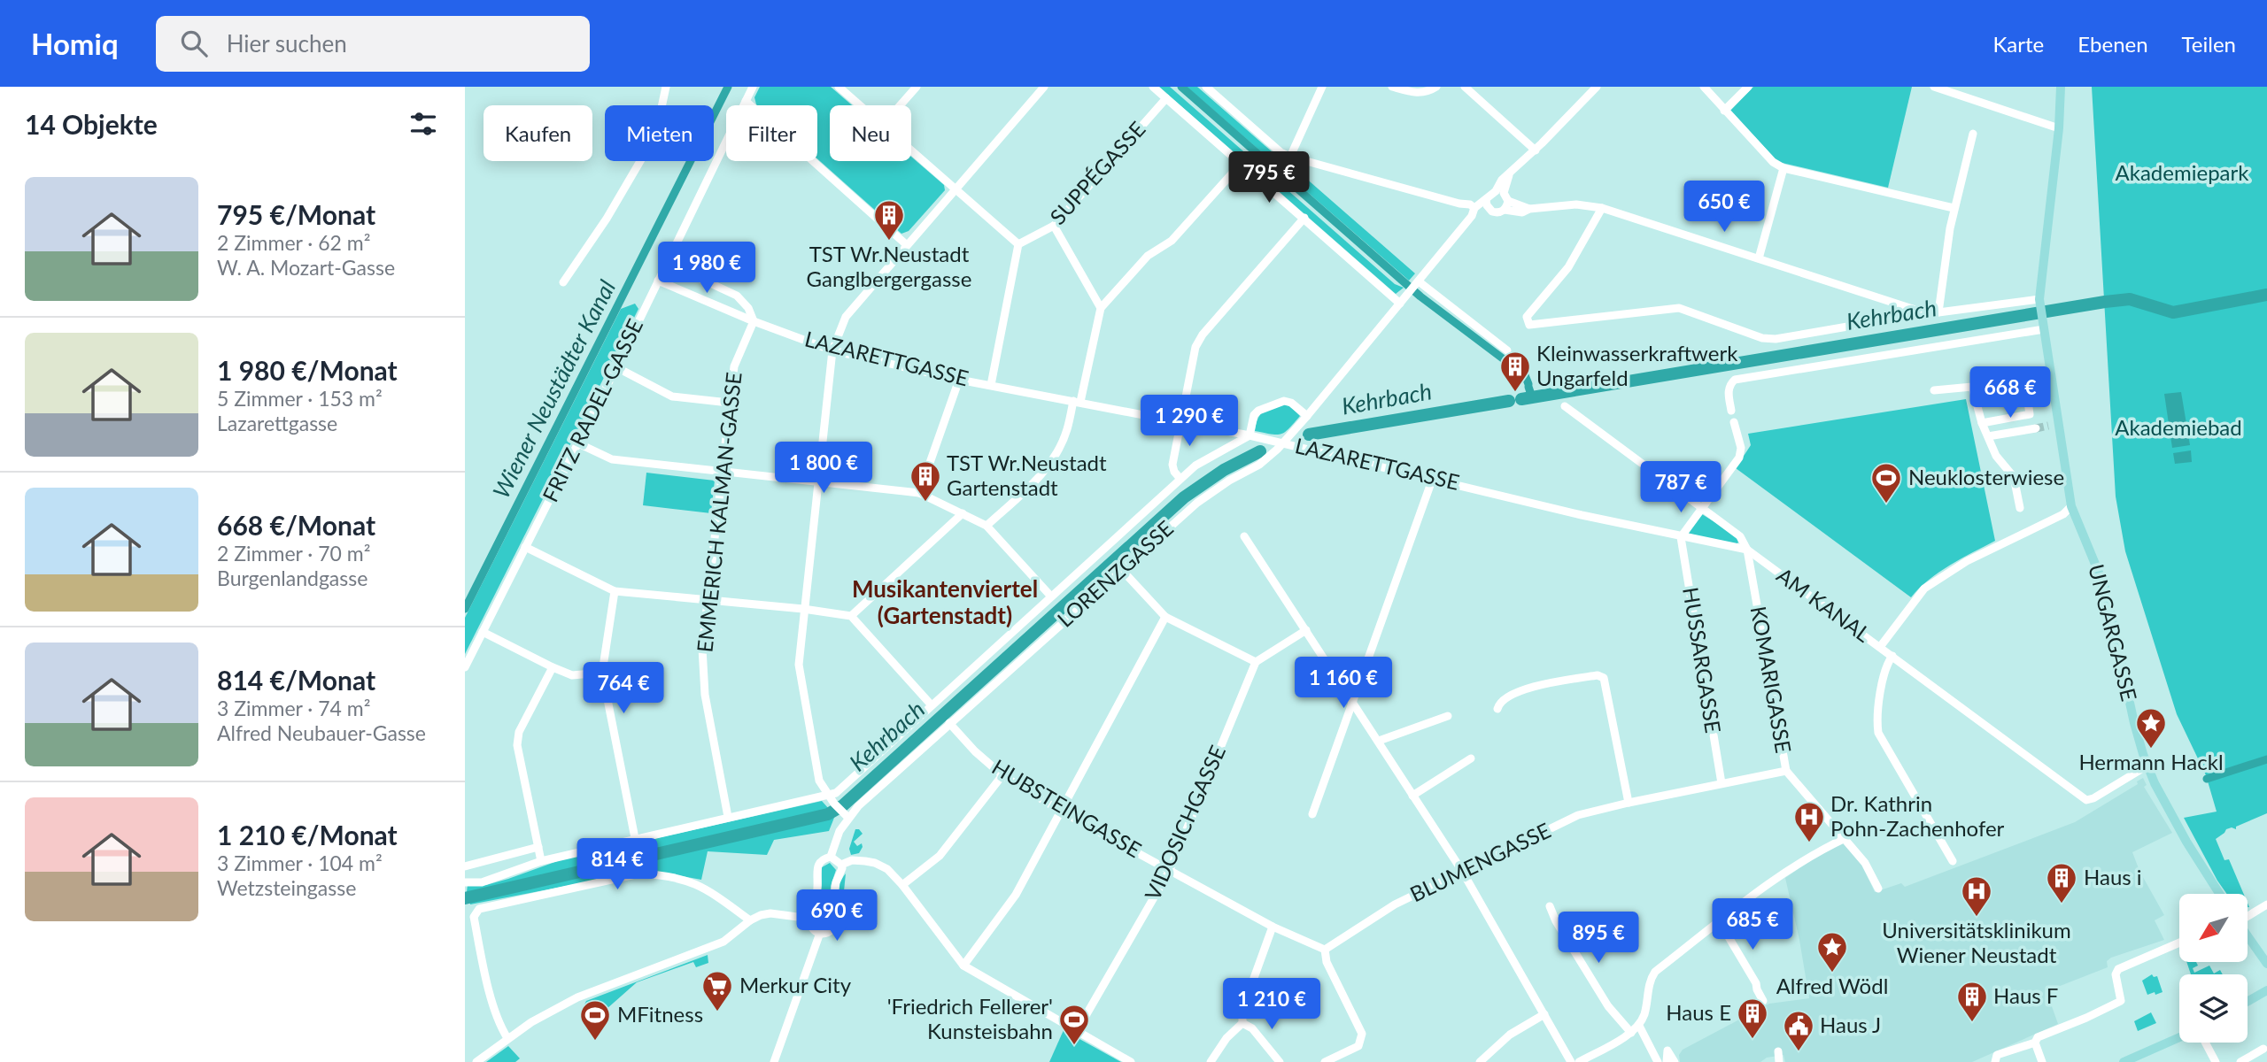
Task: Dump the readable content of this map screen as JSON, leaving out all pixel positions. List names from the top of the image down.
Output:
{
  "streets": {
    "main road": ["UNGARGASSE"],
    "street": [
      "SUPPÉGASSE",
      "LAZARETTGASSE",
      "FRITZ RADEL-GASSE",
      "EMMERICH KALMAN-GASSE",
      "LORENZGASSE",
      "AM KANAL",
      "HUSSARGASSE",
      "KOMARIGASSE",
      "HUBSTEINGASSE",
      "VIDOSICHGASSE",
      "BLUMENGASSE"
    ]
  },
  "crossings": [
    ["LAZARETTGASSE", "FRITZ RADEL-GASSE"],
    ["LAZARETTGASSE", "EMMERICH KALMAN-GASSE"],
    ["LAZARETTGASSE", "LORENZGASSE"],
    ["LAZARETTGASSE", "AM KANAL"],
    ["LAZARETTGASSE", "HUSSARGASSE"],
    ["LAZARETTGASSE", "KOMARIGASSE"],
    ["LORENZGASSE", "HUBSTEINGASSE"],
    ["AM KANAL", "UNGARGASSE"],
    ["AM KANAL", "KOMARIGASSE"],
    ["HUSSARGASSE", "BLUMENGASSE"],
    ["KOMARIGASSE", "BLUMENGASSE"],
    ["HUBSTEINGASSE", "VIDOSICHGASSE"],
    ["HUBSTEINGASSE", "BLUMENGASSE"]
  ],
  "districts": ["Musikantenviertel (Gartenstadt)"],
  "water": ["Kehrbach", "Wiener Neustädter Kanal"],
  "parks": ["Akademiepark", "Akademiebad"],
  "places": {
    "building": [
      "TST Wr.Neustadt Ganglbergergasse",
      "Kleinwasserkraftwerk Ungarfeld",
      "TST Wr.Neustadt Gartenstadt",
      "Haus i",
      "Haus F",
      "Haus E"
    ],
    "sports": ["Neuklosterwiese", "MFitness", "'Friedrich Fellerer' Kunsteisbahn"],
    "place": ["Hermann Hackl", "Alfred Wödl"],
    "hospital": ["Dr. Kathrin Pohn-Zachenhofer", "Universitätsklinikum Wiener Neustadt"],
    "supermarket": ["Merkur City"],
    "public building": ["Haus J"]
  },
  "north": "bottom left",
  "page": {
    "header": "Homiq",
    "search": "Hier suchen",
    "nav": ["Karte", "Ebenen", "Teilen"],
    "heading": "14 Objekte",
    "chip": [
      "Kaufen",
      "Mieten",
      "Filter",
      "Neu"
    ],
    "price": [
      "795 €",
      "650 €",
      "1 980 €",
      "668 €",
      "1 290 €",
      "1 800 €",
      "787 €",
      "1 160 €",
      "764 €",
      "814 €",
      "690 €",
      "685 €",
      "895 €",
      "1 210 €"
    ],
    "list": [
      {
        "name": "795 €/Monat",
        "note": "2 Zimmer · 62 m² · W. A. Mozart-Gasse"
      },
      {
        "name": "1 980 €/Monat",
        "note": "5 Zimmer · 153 m² · Lazarettgasse"
      },
      {
        "name": "668 €/Monat",
        "note": "2 Zimmer · 70 m² · Burgenlandgasse"
      },
      {
        "name": "814 €/Monat",
        "note": "3 Zimmer · 74 m² · Alfred Neubauer-Gasse"
      },
      {
        "name": "1 210 €/Monat",
        "note": "3 Zimmer · 104 m² · Wetzsteingasse"
      }
    ]
  }
}
